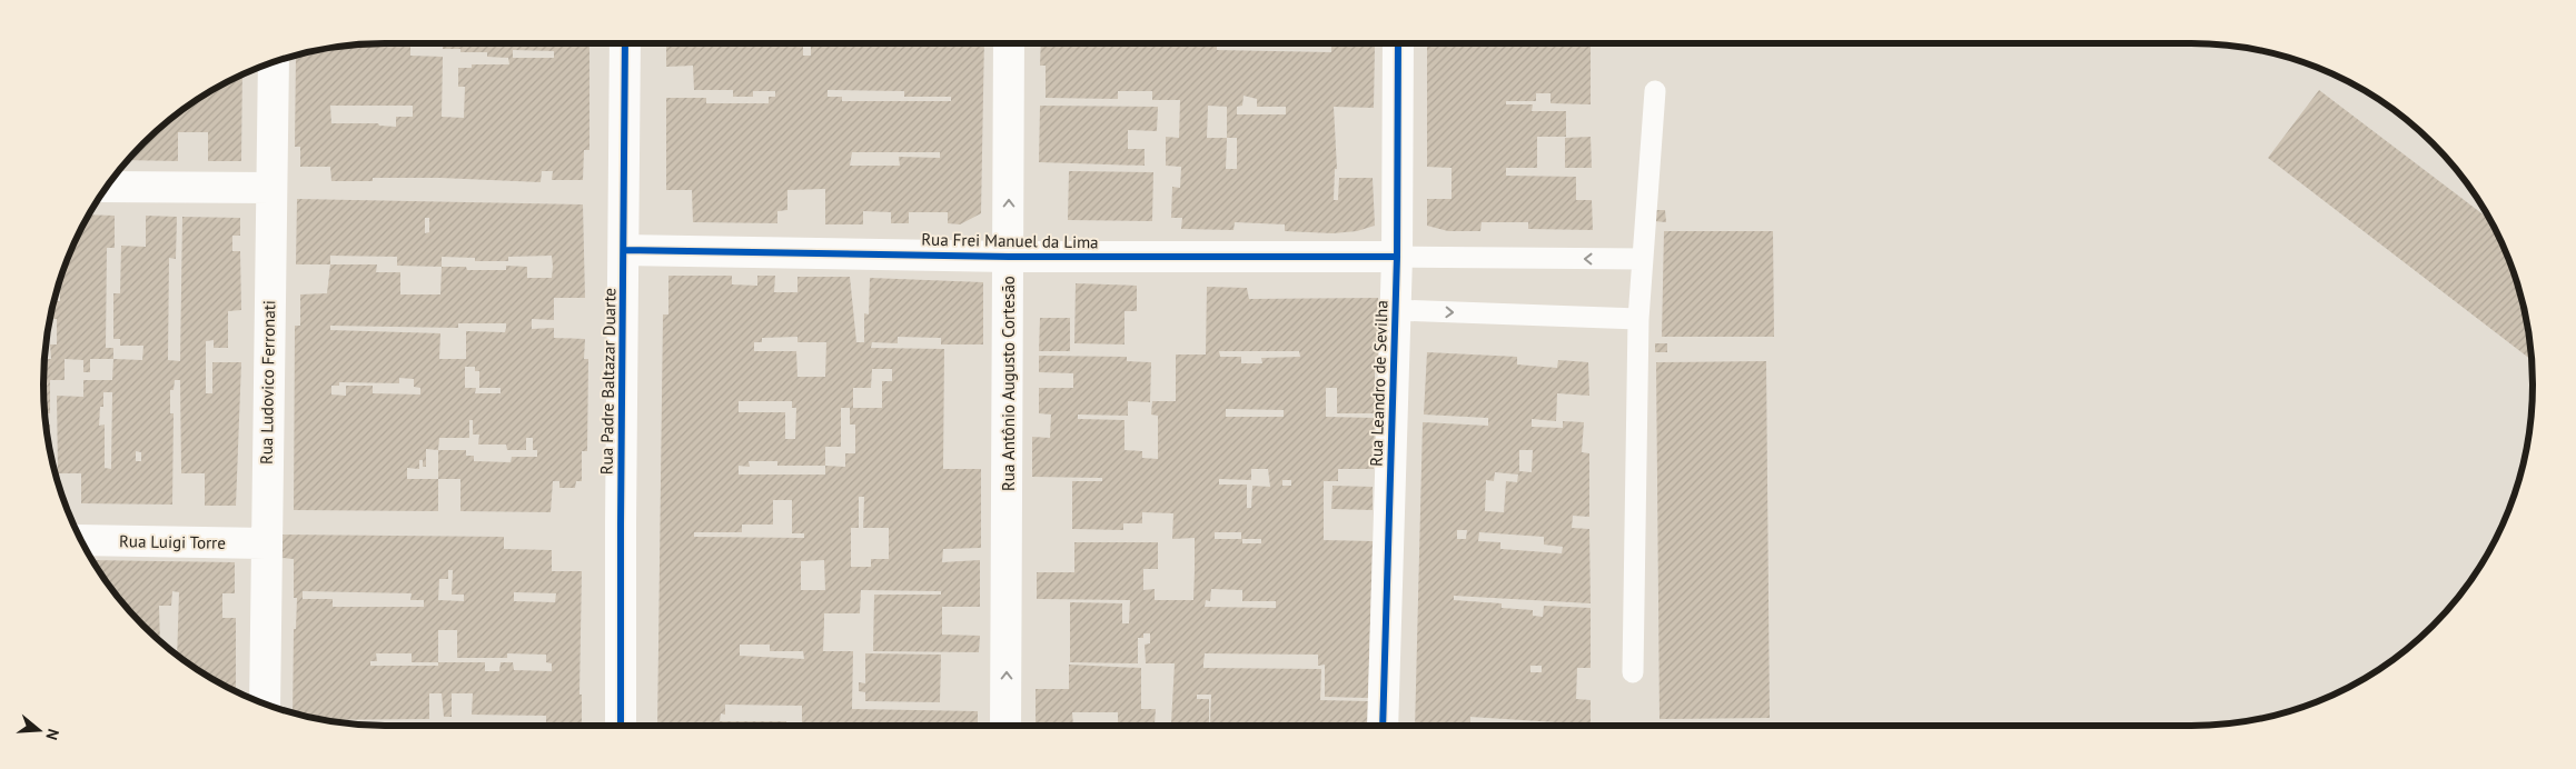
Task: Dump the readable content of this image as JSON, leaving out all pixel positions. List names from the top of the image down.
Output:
{
  "streets": {
    "street": [
      "Rua Frei Manuel da Lima",
      "Rua Padre Baltazar Duarte",
      "Rua Ludovico Ferronati",
      "Rua Antônio Augusto Cortesão",
      "Rua Leandro de Sevilha",
      "Rua Luigi Torre"
    ]
  },
  "crossings": [
    ["Rua Frei Manuel da Lima", "Rua Padre Baltazar Duarte"],
    ["Rua Frei Manuel da Lima", "Rua Antônio Augusto Cortesão"],
    ["Rua Frei Manuel da Lima", "Rua Leandro de Sevilha"],
    ["Rua Ludovico Ferronati", "Rua Luigi Torre"]
  ],
  "one_way": ["Rua Antônio Augusto Cortesão"],
  "north": "right"
}
